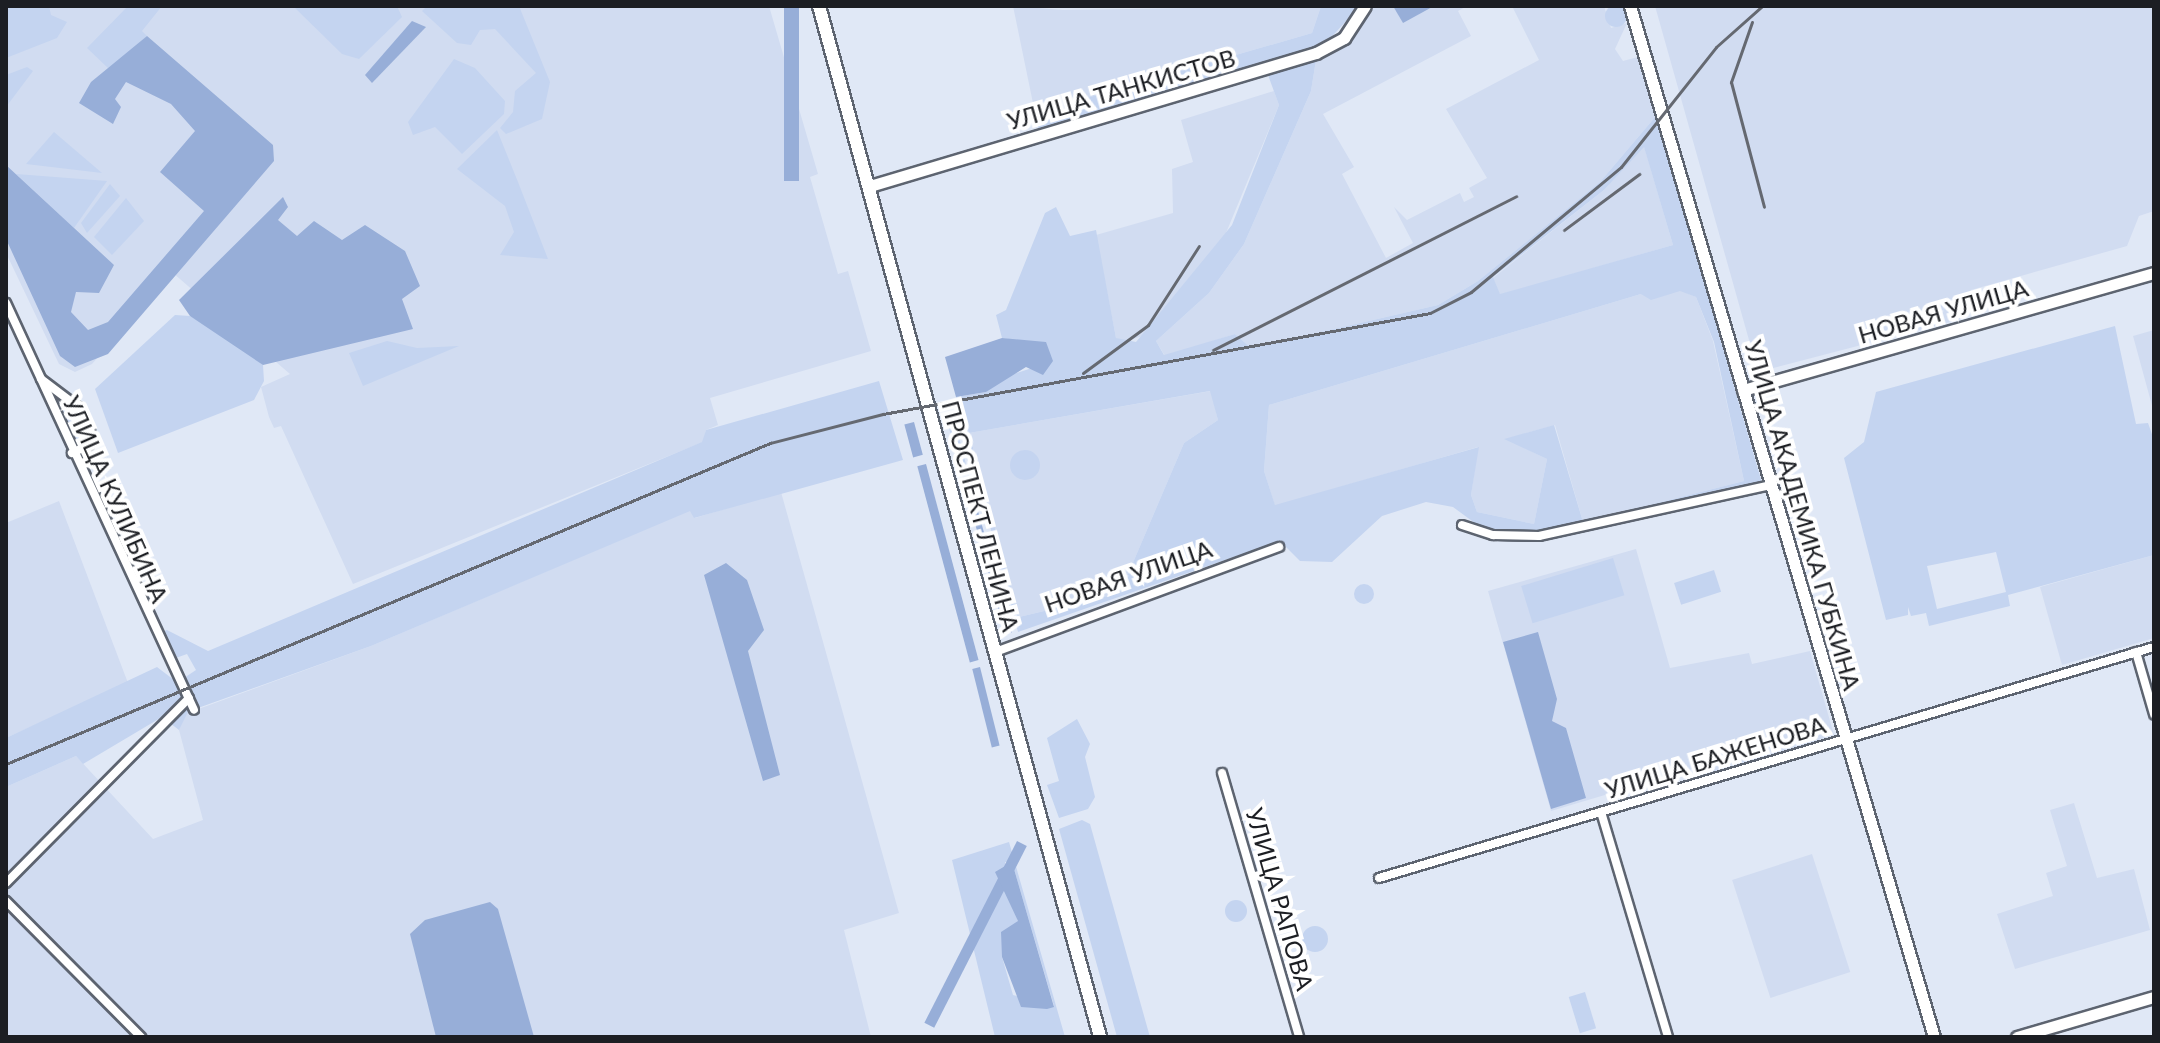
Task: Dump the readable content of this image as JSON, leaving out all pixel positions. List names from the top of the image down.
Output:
{
  "streets": {
    "main road": ["ПРОСПЕКТ ЛЕНИНА"],
    "street": [
      "УЛИЦА ТАНКИСТОВ",
      "НОВАЯ УЛИЦА",
      "УЛИЦА КУЛИБИНА",
      "УЛИЦА АКАДЕМИКА ГУБКИНА",
      "УЛИЦА БАЖЕНОВА",
      "УЛИЦА РАПОВА"
    ]
  },
  "crossings": [
    ["УЛИЦА ТАНКИСТОВ", "ПРОСПЕКТ ЛЕНИНА"],
    ["НОВАЯ УЛИЦА", "УЛИЦА АКАДЕМИКА ГУБКИНА"],
    ["НОВАЯ УЛИЦА", "ПРОСПЕКТ ЛЕНИНА"],
    ["УЛИЦА АКАДЕМИКА ГУБКИНА", "УЛИЦА БАЖЕНОВА"]
  ]
}
